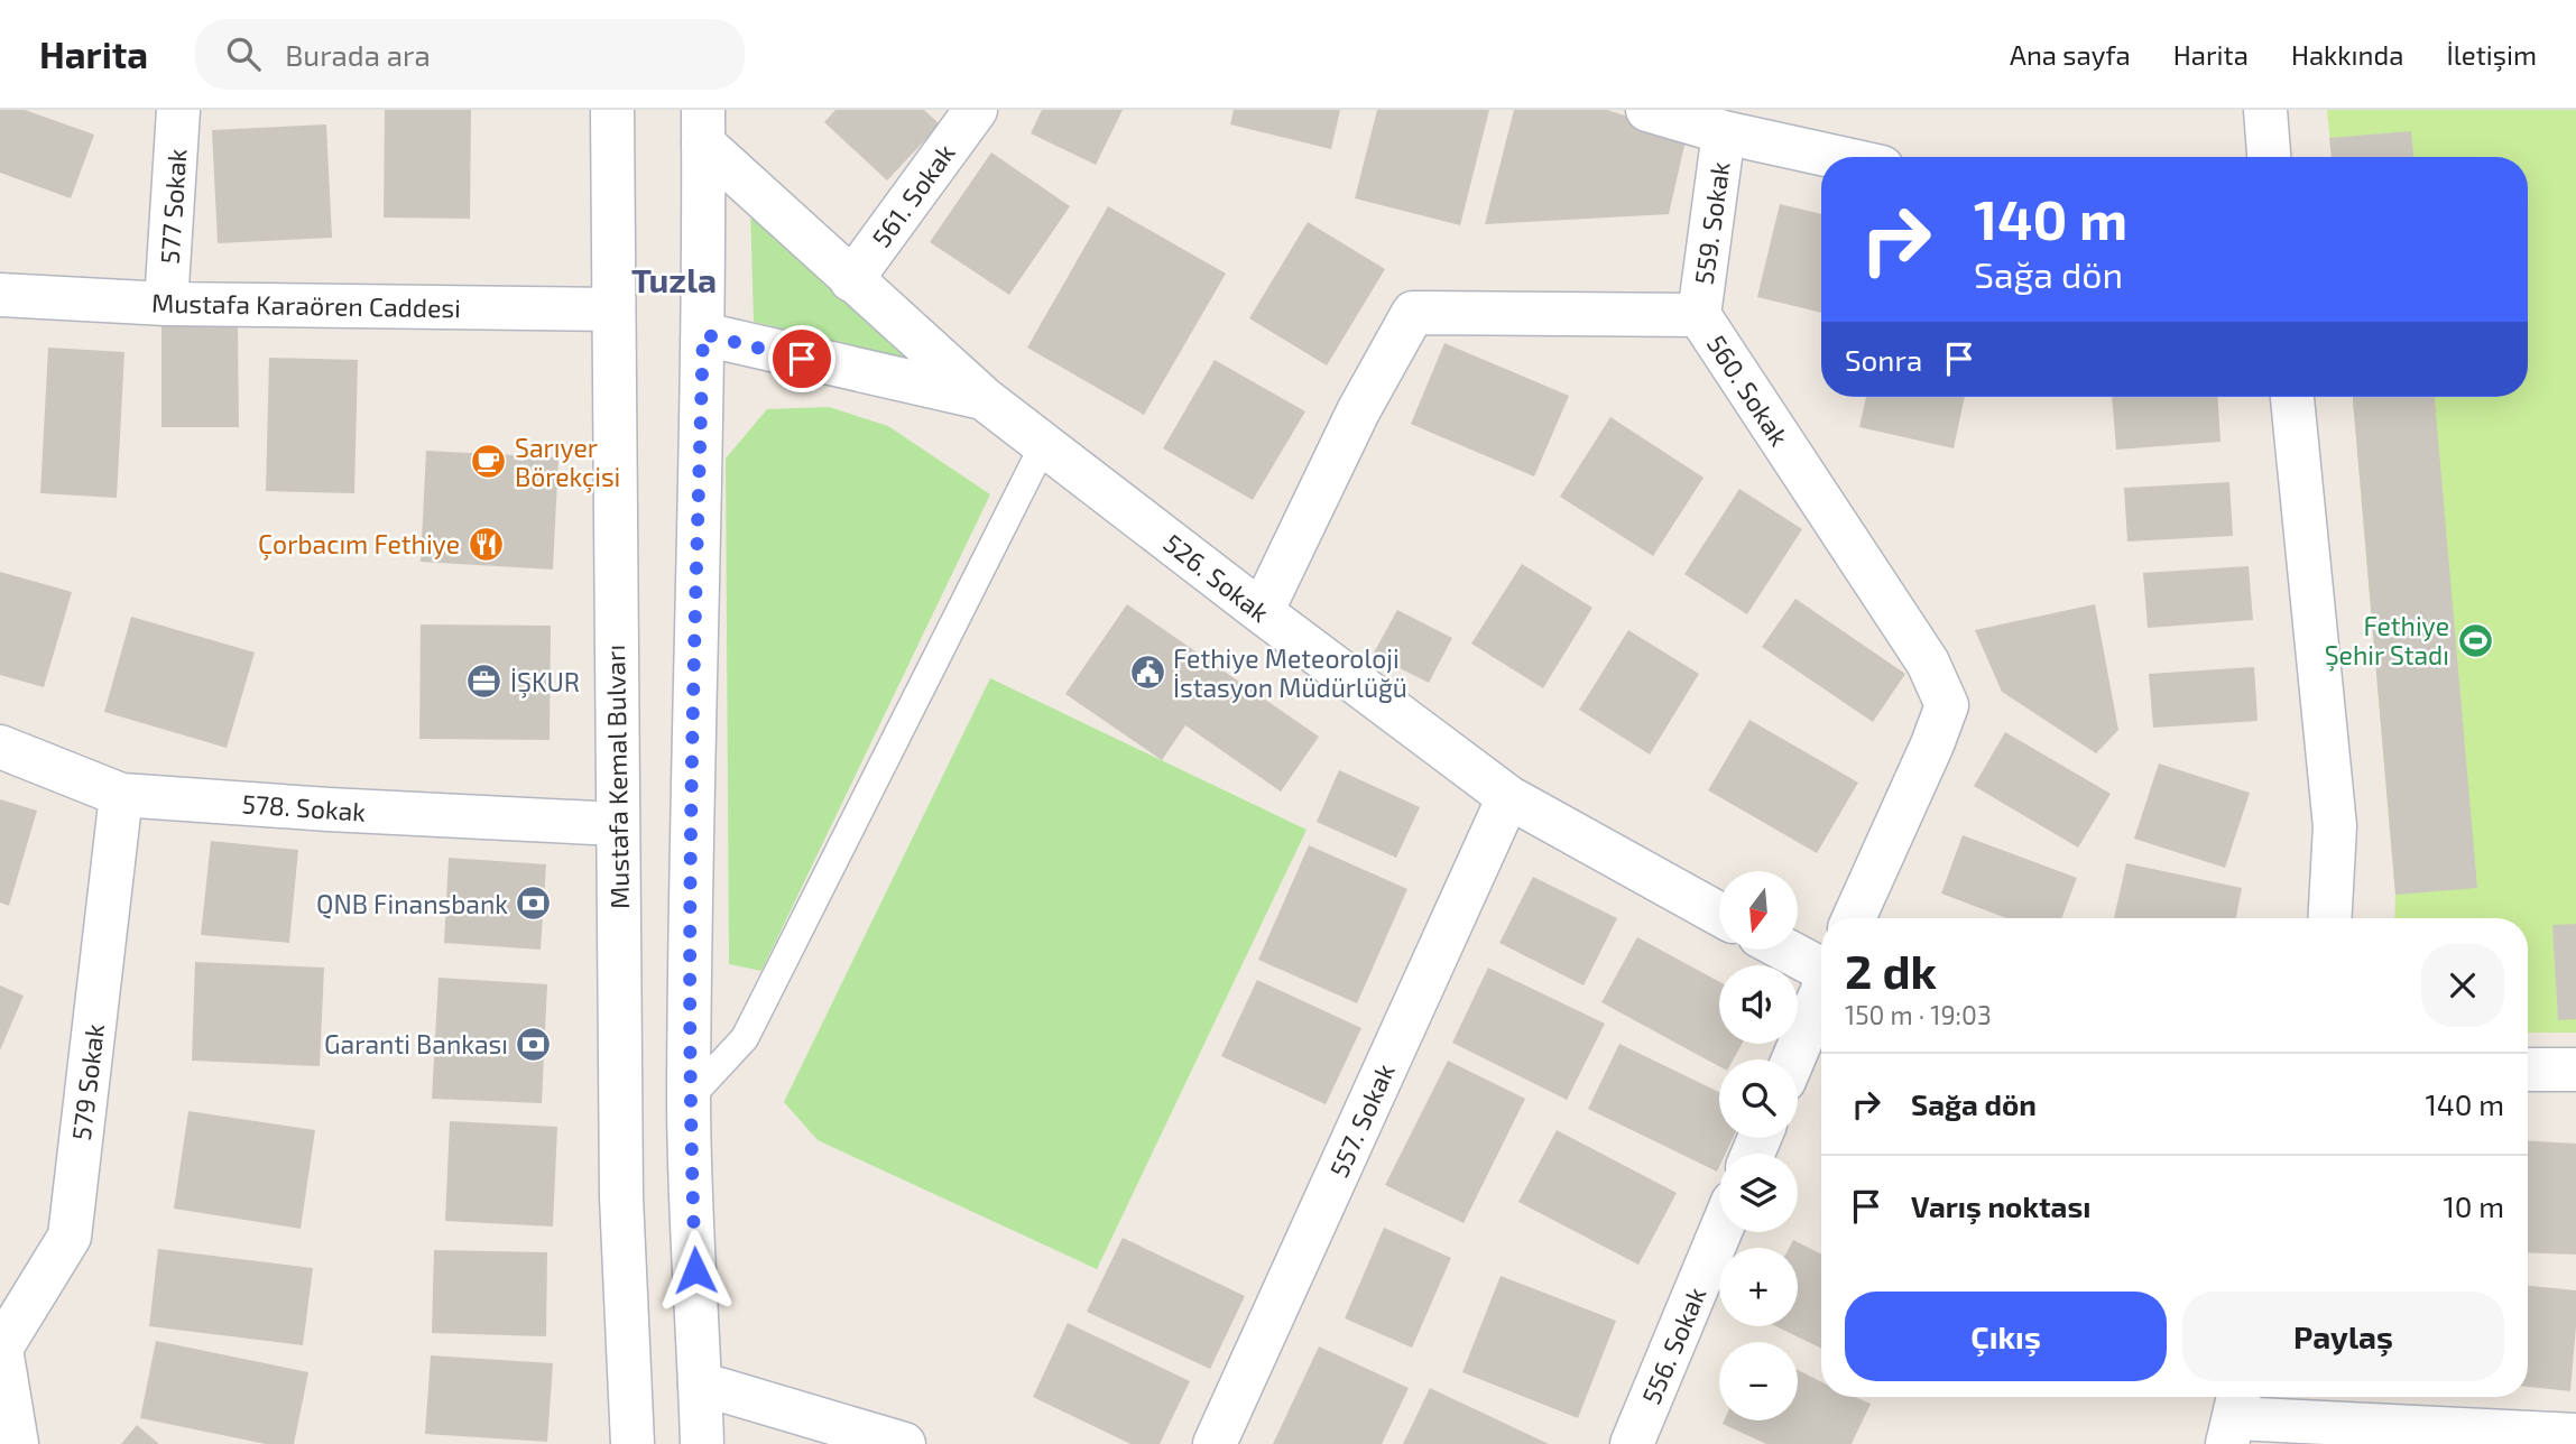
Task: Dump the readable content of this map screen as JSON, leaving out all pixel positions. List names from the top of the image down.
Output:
{
  "streets": {
    "street": [
      "561. Sokak",
      "577 Sokak",
      "559. Sokak",
      "Mustafa Karaören Caddesi",
      "560. Sokak",
      "526. Sokak",
      "Mustafa Kemal Bulvarı",
      "578. Sokak",
      "579 Sokak",
      "557. Sokak",
      "556. Sokak"
    ]
  },
  "crossings": [
    ["561. Sokak", "526. Sokak"],
    ["577 Sokak", "Mustafa Karaören Caddesi"],
    ["559. Sokak", "560. Sokak"],
    ["Mustafa Karaören Caddesi", "Mustafa Kemal Bulvarı"],
    ["560. Sokak", "526. Sokak"],
    ["526. Sokak", "557. Sokak"],
    ["Mustafa Kemal Bulvarı", "578. Sokak"],
    ["578. Sokak", "579 Sokak"]
  ],
  "districts": ["Tuzla"],
  "places": {
    "cafe": ["Sarıyer Börekçisi"],
    "restaurant": ["Çorbacım Fethiye"],
    "sports": ["Fethiye Şehir Stadı"],
    "public building": ["Fethiye Meteoroloji İstasyon Müdürlüğü"],
    "office": ["İŞKUR"],
    "bank": ["QNB Finansbank", "Garanti Bankası"]
  },
  "north": "bottom",
  "page": {
    "header": "Harita",
    "search": "Burada ara",
    "nav": [
      "Ana sayfa",
      "Harita",
      "Hakkında",
      "İletişim"
    ],
    "turn": ["140 m", "Sağa dön"],
    "then": "Sonra",
    "map_buttons": ["+", "−"],
    "heading": ["2 dk", "150 m · 19:03"],
    "list": [
      {
        "name": "Sağa dön",
        "value": "140 m"
      },
      {
        "name": "Varış noktası",
        "value": "10 m"
      }
    ],
    "buttons": ["Çıkış", "Paylaş"]
  }
}
